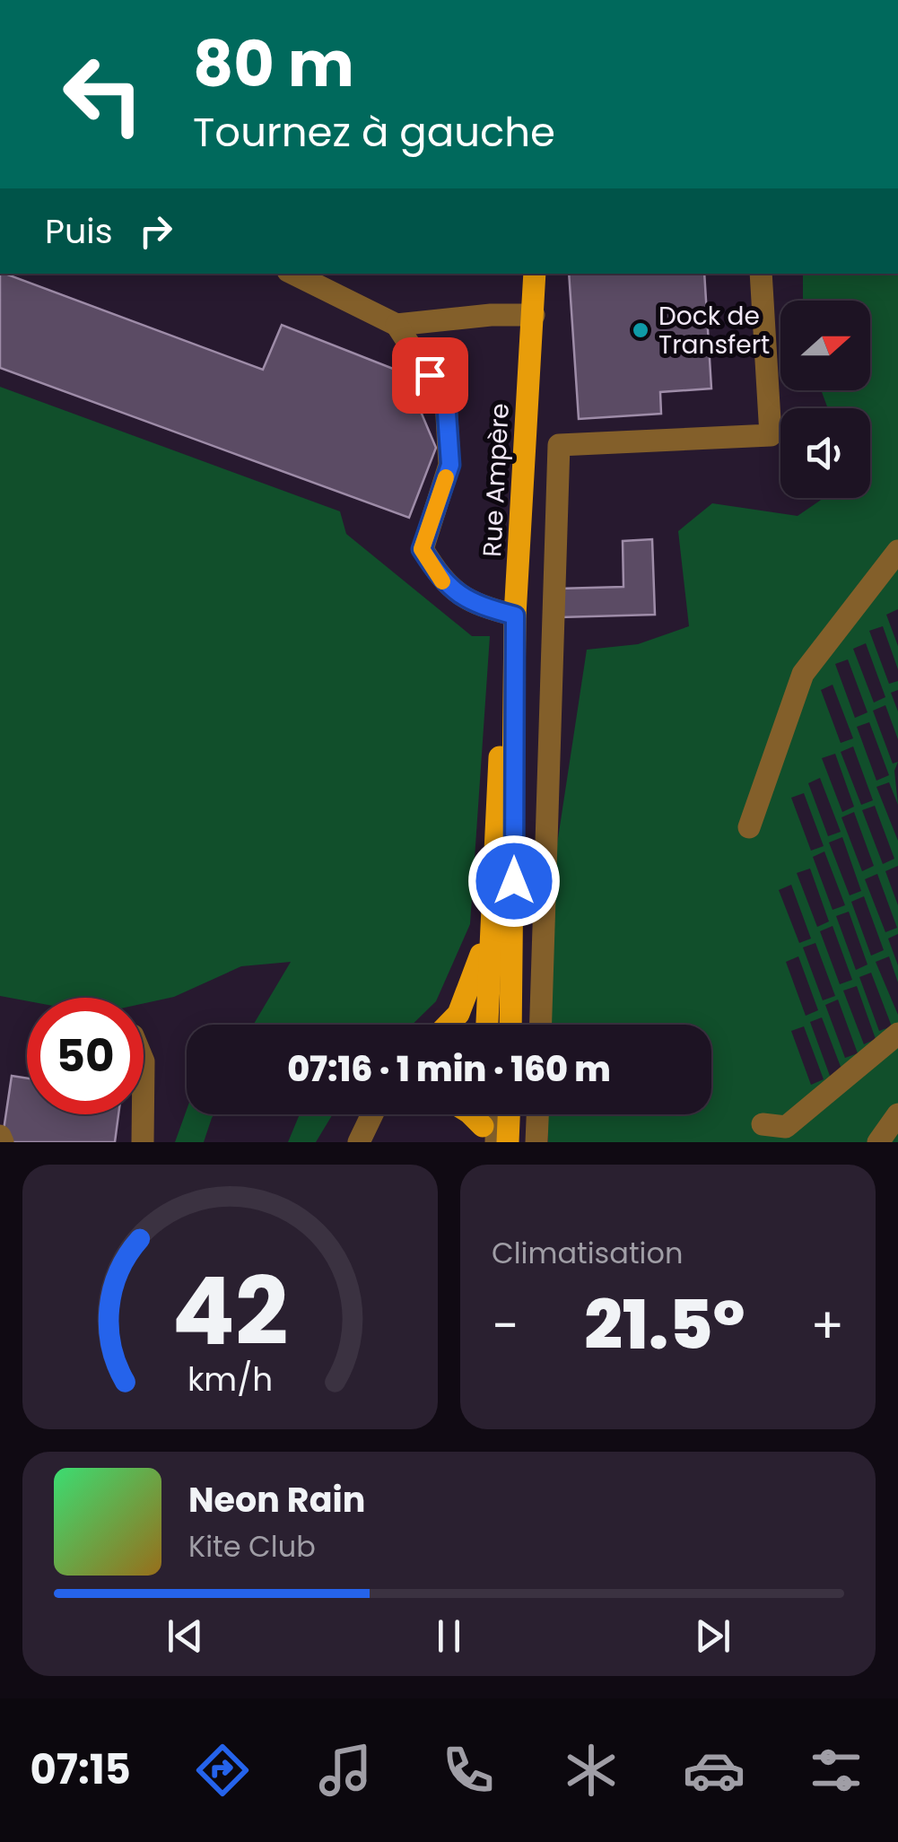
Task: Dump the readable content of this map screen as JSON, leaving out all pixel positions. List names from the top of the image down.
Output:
{
  "streets": {
    "main road": ["Rue Ampère"]
  },
  "places": ["Dock de Transfert"],
  "north": "right",
  "page": {
    "turn": ["80 m", "Tournez à gauche"],
    "then": "Puis",
    "limit": "50",
    "trip": "07:16 · 1 min · 160 m",
    "tile": "Climatisation",
    "heat": ["−", "21.5°", "+"],
    "song": ["Neon Rain", "Kite Club"],
    "tabs": "07:15",
    "gauge": ["42", "km/h"]
  }
}
